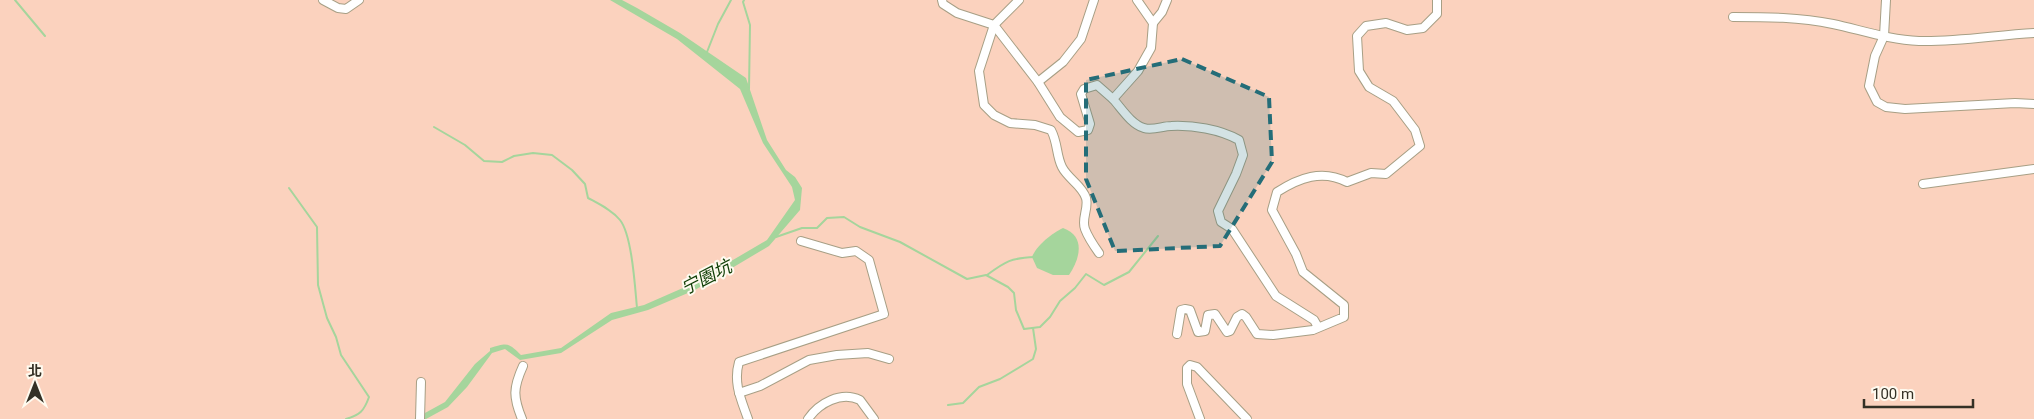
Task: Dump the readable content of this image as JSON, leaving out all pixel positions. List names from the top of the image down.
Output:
{
  "water": ["宁園坑"],
  "scale_bar": "100 m",
  "north": "top"
}
